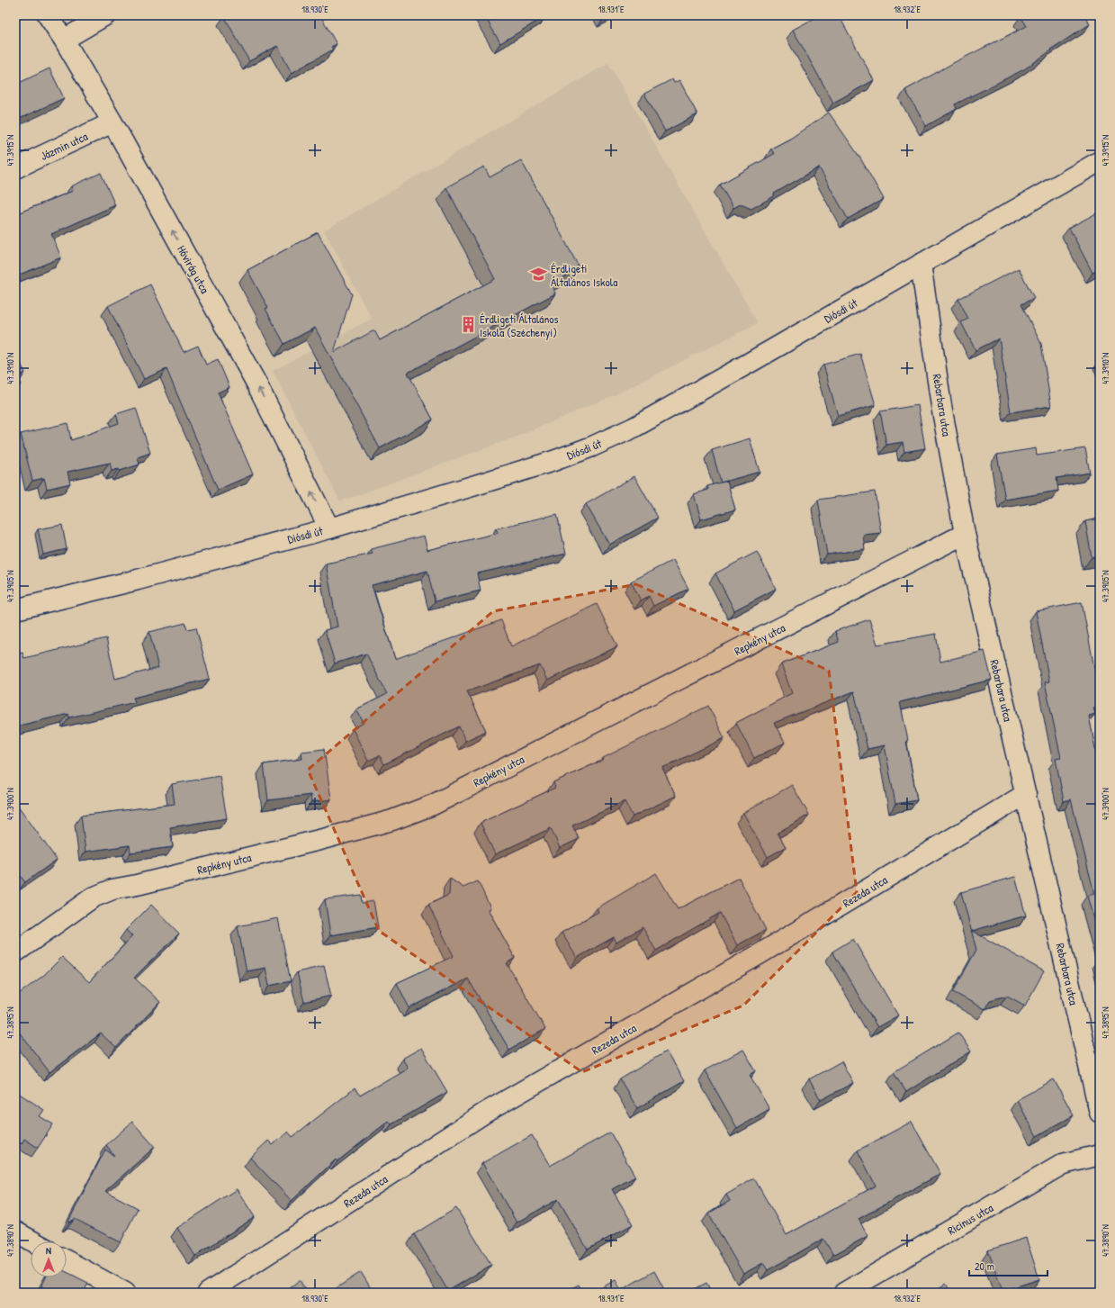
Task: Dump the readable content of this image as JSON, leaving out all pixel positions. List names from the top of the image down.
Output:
{
  "streets": {
    "street": [
      "Jázmin utca",
      "Hóvirág utca",
      "Diósdi út",
      "Rebarbara utca",
      "Repkény utca",
      "Rezeda utca",
      "Ricinus utca"
    ]
  },
  "crossings": [
    ["Jázmin utca", "Hóvirág utca"],
    ["Hóvirág utca", "Diósdi út"],
    ["Diósdi út", "Rebarbara utca"],
    ["Rebarbara utca", "Repkény utca"],
    ["Rebarbara utca", "Rezeda utca"]
  ],
  "one_way": ["Hóvirág utca"],
  "places": {
    "school or university": ["Érdligeti Általános Iskola"],
    "building": ["Érdligeti Általános Iskola (Széchenyi)"]
  },
  "scale_bar": "20 m",
  "north": "top",
  "coordinates": [
    "18.930°E",
    "18.931°E",
    "18.932°E",
    "47.3915°N",
    "47.3910°N",
    "47.3905°N",
    "47.3900°N",
    "47.3895°N",
    "47.3890°N"
  ]
}
